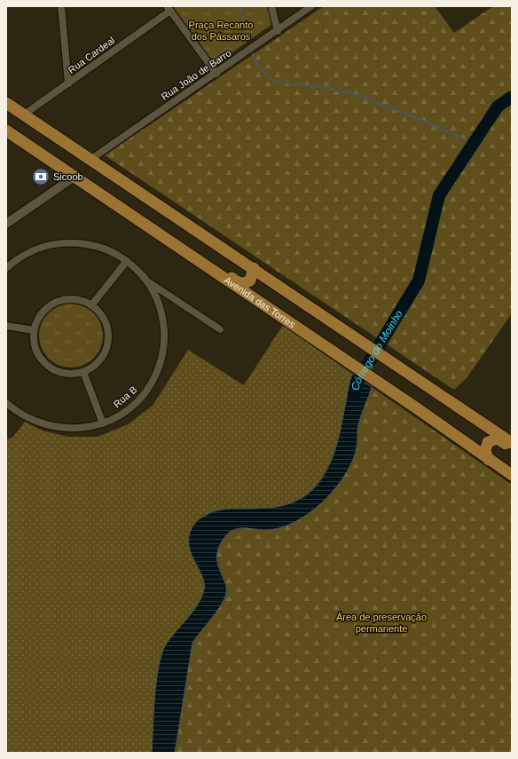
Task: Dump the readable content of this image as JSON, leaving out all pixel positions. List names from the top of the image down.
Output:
{
  "streets": {
    "main road": ["Avenida das Torres"],
    "street": ["Rua Cardeal", "Rua João de Barro", "Rua B"]
  },
  "water": ["Córrego do Moinho"],
  "parks": ["Praça Recanto dos Pássaros", "Área de preservação permanente"],
  "places": {
    "bank": ["Sicoob"]
  }
}
